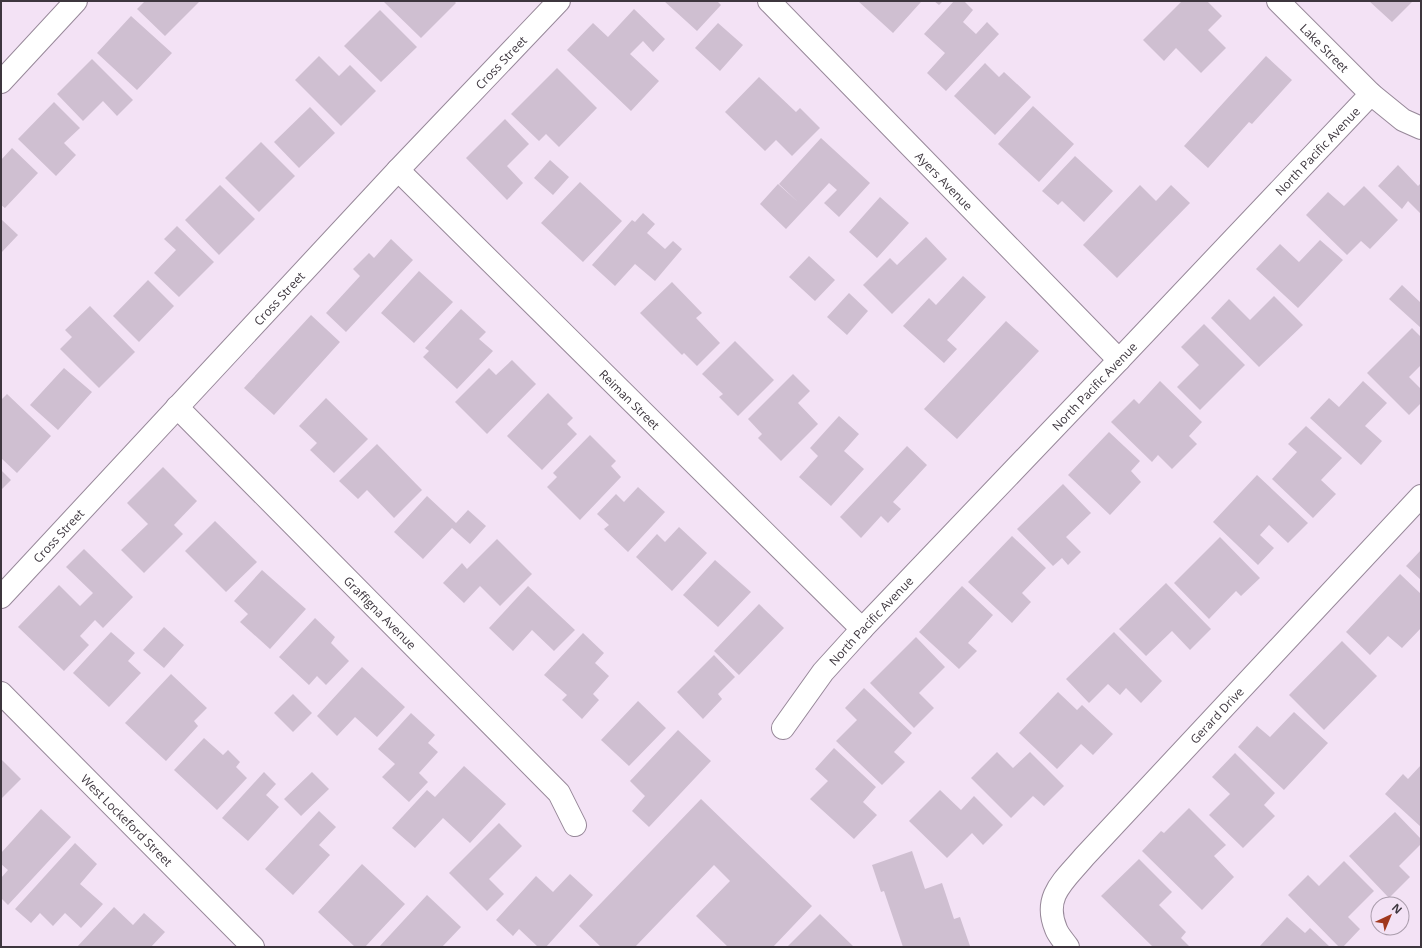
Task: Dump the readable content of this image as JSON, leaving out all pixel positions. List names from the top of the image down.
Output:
{
  "streets": {
    "street": [
      "Lake Street",
      "Cross Street",
      "North Pacific Avenue",
      "Ayers Avenue",
      "Reiman Street",
      "Graffigna Avenue",
      "Gerard Drive",
      "West Lockeford Street"
    ]
  },
  "crossings": [
    ["Lake Street", "North Pacific Avenue"],
    ["Cross Street", "Reiman Street"],
    ["Cross Street", "Graffigna Avenue"],
    ["North Pacific Avenue", "Ayers Avenue"],
    ["North Pacific Avenue", "Reiman Street"]
  ],
  "north": "top right"
}
